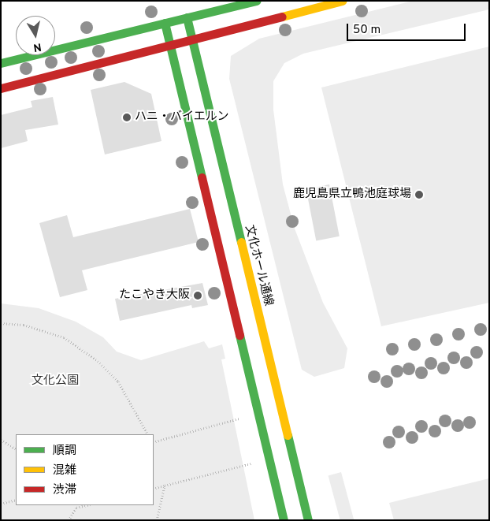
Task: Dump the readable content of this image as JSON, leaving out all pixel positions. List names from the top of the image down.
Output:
{
  "streets": {
    "street": ["文化ホール通線"]
  },
  "parks": ["文化公園"],
  "places": ["ハニ・バイエルン", "鹿児島県立鴨池庭球場", "たこやき大阪"],
  "legend": ["順調", "混雑", "渋滞"],
  "scale_bar": "50 m",
  "north": "bottom"
}
